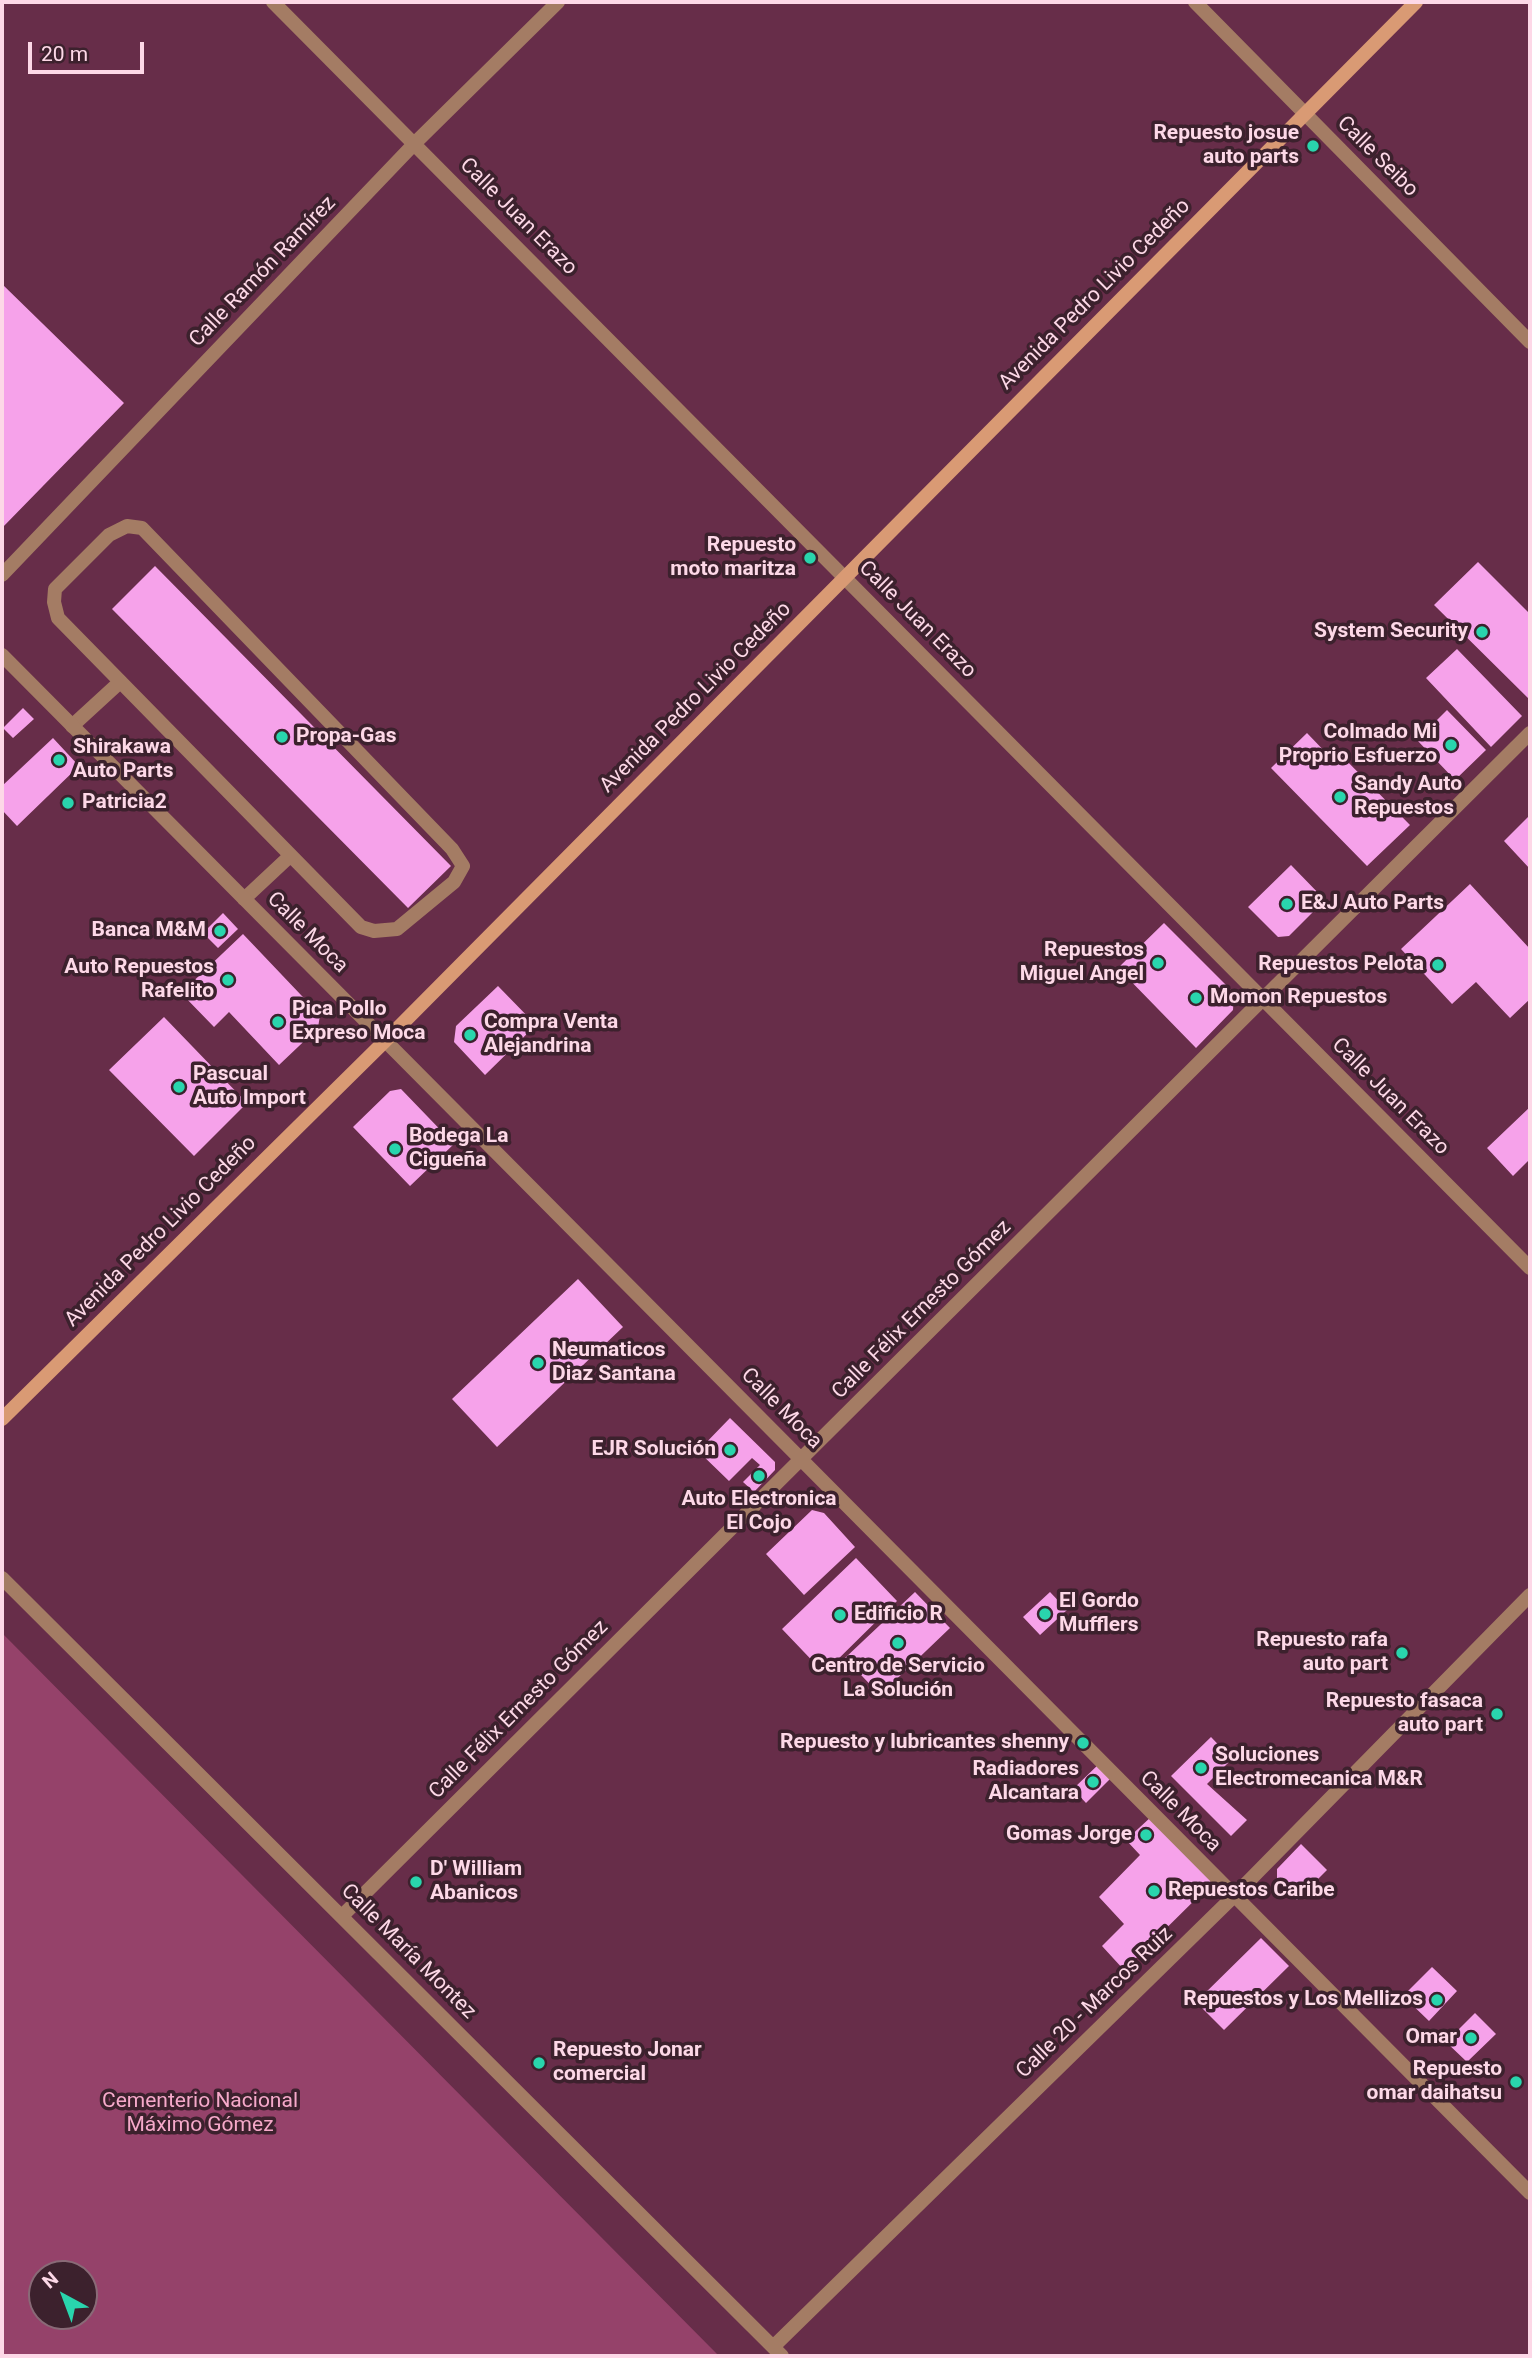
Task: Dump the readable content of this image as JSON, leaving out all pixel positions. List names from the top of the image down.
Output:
{
  "streets": {
    "main road": ["Avenida Pedro Livio Cedeño"],
    "street": [
      "Calle Seibo",
      "Calle Juan Erazo",
      "Calle Ramón Ramírez",
      "Calle Moca",
      "Calle Félix Ernesto Gómez",
      "Calle María Montez",
      "Calle 20 - Marcos Ruiz"
    ]
  },
  "crossings": [
    ["Calle Seibo", "Avenida Pedro Livio Cedeño"],
    ["Calle Juan Erazo", "Calle Ramón Ramírez"],
    ["Calle Juan Erazo", "Avenida Pedro Livio Cedeño"],
    ["Calle Juan Erazo", "Calle Félix Ernesto Gómez"],
    ["Avenida Pedro Livio Cedeño", "Calle Moca"],
    ["Calle Moca", "Calle Félix Ernesto Gómez"],
    ["Calle Moca", "Calle 20 - Marcos Ruiz"],
    ["Calle Félix Ernesto Gómez", "Calle María Montez"],
    ["Calle María Montez", "Calle 20 - Marcos Ruiz"]
  ],
  "parks": ["Cementerio Nacional Máximo Gómez"],
  "places": [
    "Repuesto josue auto parts",
    "Repuesto moto maritza",
    "System Security",
    "Propa-Gas",
    "Colmado Mi Proprio Esfuerzo",
    "Shirakawa Auto Parts",
    "Sandy Auto Repuestos",
    "Patricia2",
    "E&J Auto Parts",
    "Banca M&M",
    "Repuestos Miguel Angel",
    "Repuestos Pelota",
    "Auto Repuestos Rafelito",
    "Momon Repuestos",
    "Pica Pollo Expreso Moca",
    "Compra Venta Alejandrina",
    "Pascual Auto Import",
    "Bodega La Cigueña",
    "Neumaticos Diaz Santana",
    "EJR Solución",
    "Auto Electronica El Cojo",
    "El Gordo Mufflers",
    "Edificio R",
    "Centro de Servicio La Solución",
    "Repuesto rafa auto part",
    "Repuesto fasaca auto part",
    "Repuesto y lubricantes shenny",
    "Soluciones Electromecanica M&R",
    "Radiadores Alcantara",
    "Gomas Jorge",
    "D' William Abanicos",
    "Repuestos Caribe",
    "Repuestos y Los Mellizos",
    "Omar",
    "Repuesto Jonar comercial",
    "Repuesto omar daihatsu"
  ],
  "scale_bar": "20 m",
  "north": "top left"
}
